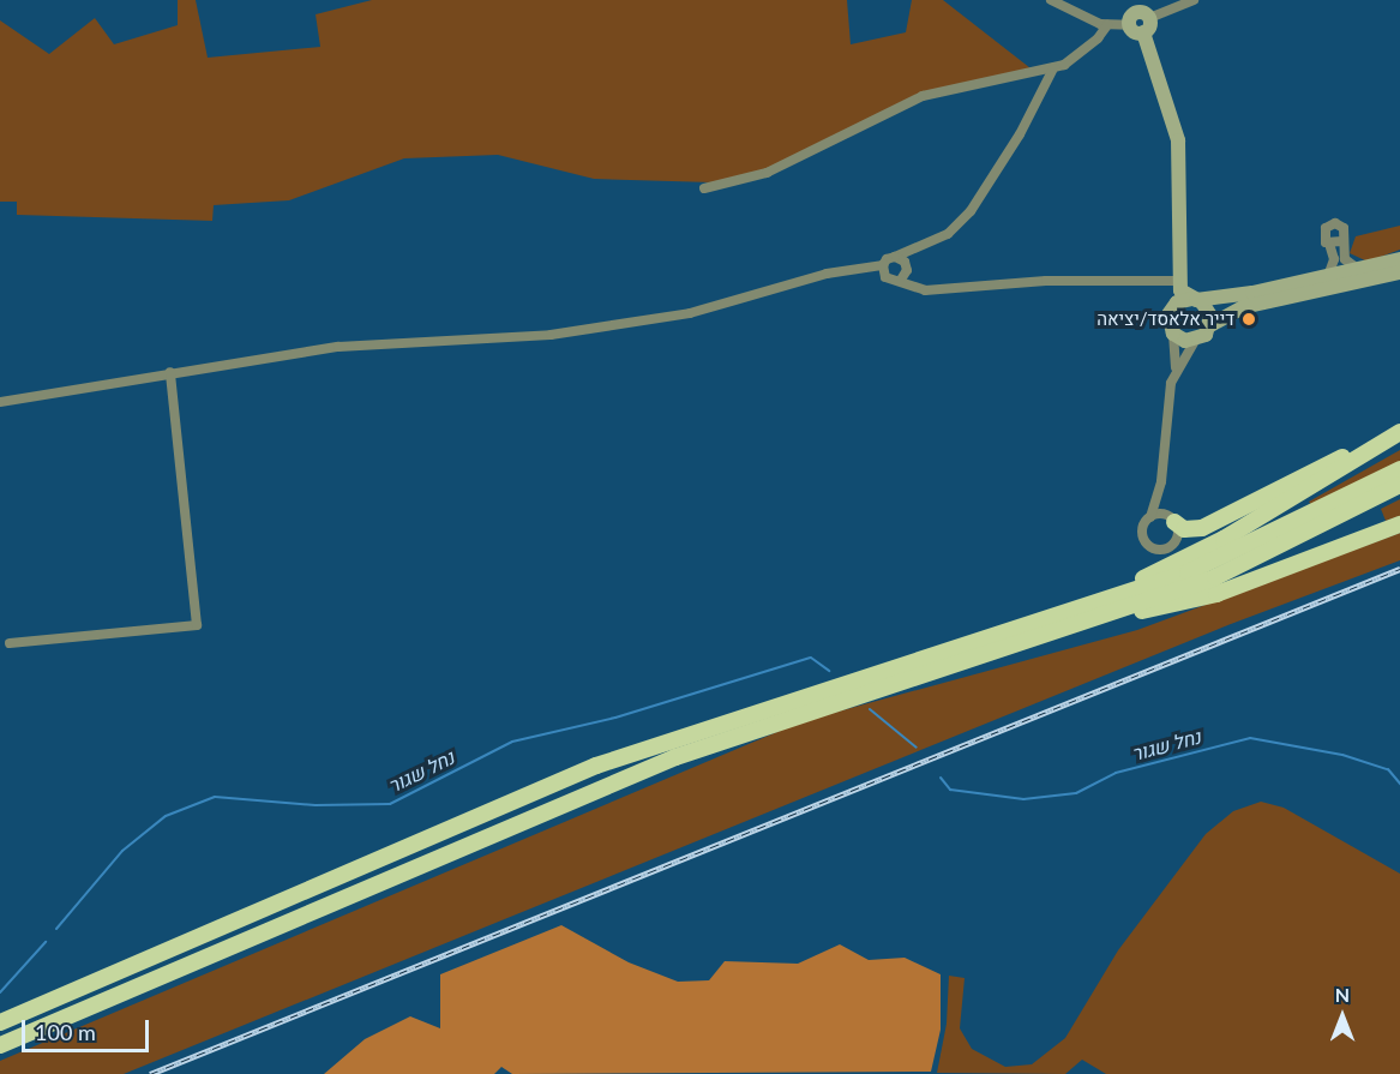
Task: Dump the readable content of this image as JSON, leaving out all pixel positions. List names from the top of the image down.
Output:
{
  "water": ["נחל שגור"],
  "places": ["דייר אלאסד/יציאה"],
  "scale_bar": "100 m",
  "north": "top"
}
